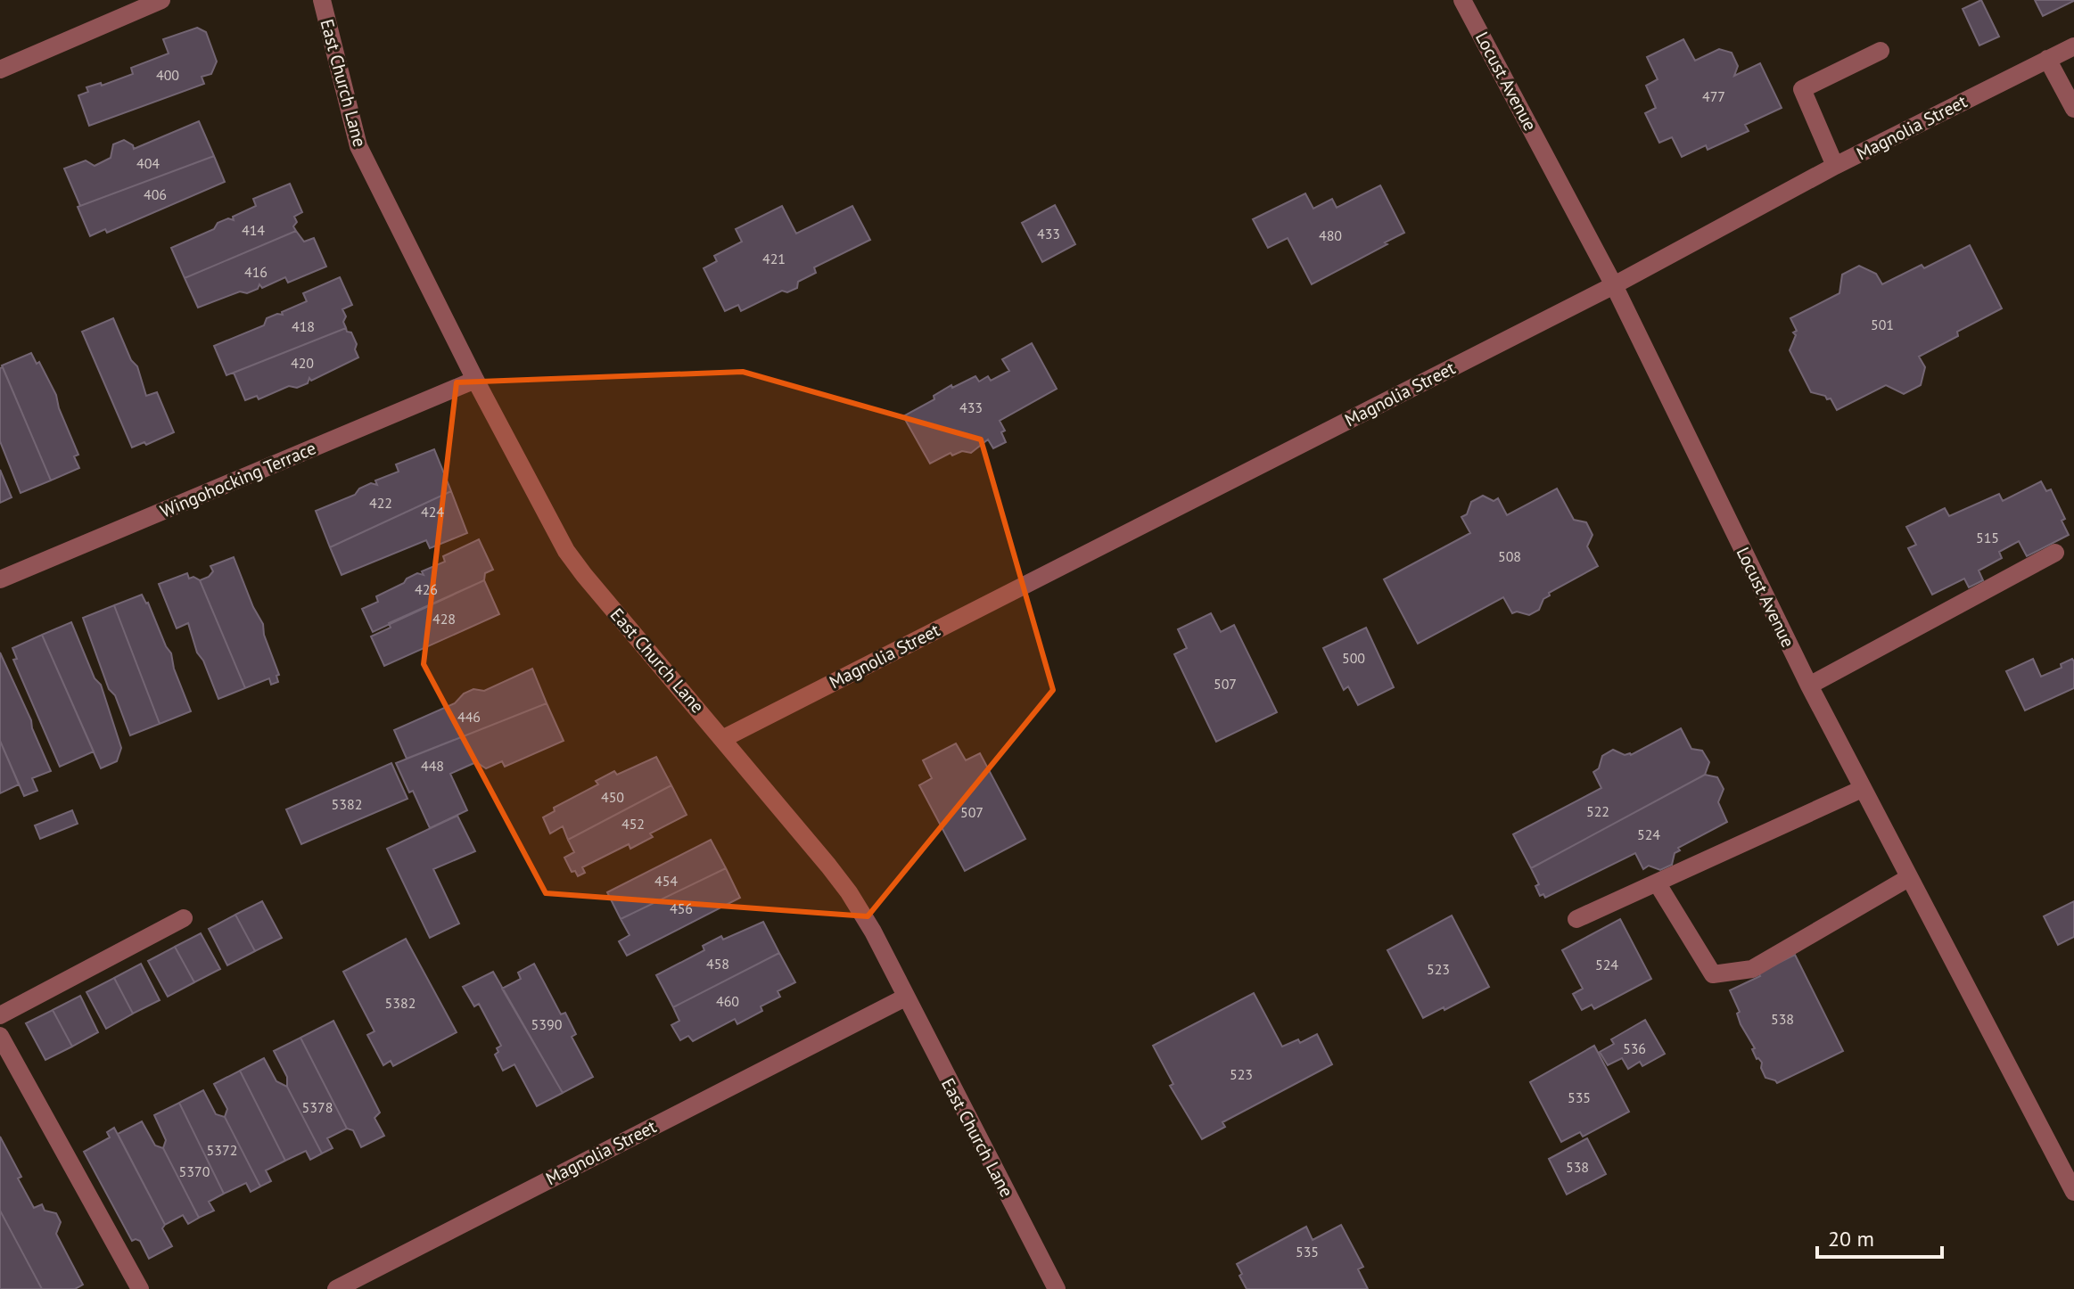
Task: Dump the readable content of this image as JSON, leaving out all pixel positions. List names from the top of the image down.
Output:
{
  "streets": {
    "street": [
      "Locust Avenue",
      "East Church Lane",
      "Magnolia Street",
      "Wingohocking Terrace"
    ]
  },
  "crossings": [
    ["Locust Avenue", "Magnolia Street"],
    ["East Church Lane", "Magnolia Street"],
    ["East Church Lane", "Wingohocking Terrace"]
  ],
  "house_numbers": [
    "400",
    "477",
    "404",
    "406",
    "414",
    "433",
    "480",
    "421",
    "416",
    "501",
    "418",
    "420",
    "433",
    "422",
    "424",
    "515",
    "508",
    "426",
    "428",
    "500",
    "507",
    "446",
    "448",
    "450",
    "5382",
    "522",
    "507",
    "452",
    "524",
    "454",
    "456",
    "458",
    "524",
    "523",
    "460",
    "5382",
    "538",
    "5390",
    "536",
    "523",
    "535",
    "5378",
    "5372",
    "538",
    "5370",
    "535"
  ],
  "scale_bar": "20 m"
}
